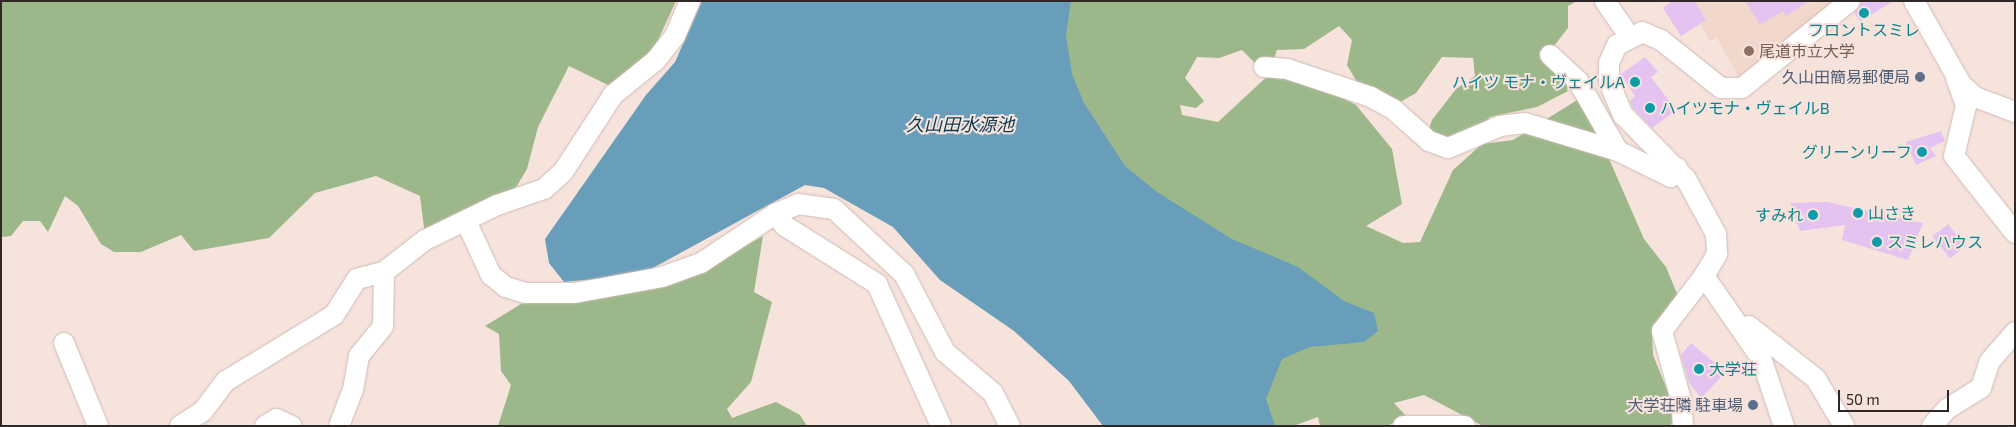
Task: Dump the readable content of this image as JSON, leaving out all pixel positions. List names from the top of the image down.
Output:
{
  "water": ["久山田水源池"],
  "places": [
    "フロントスミレ",
    "尾道市立大学",
    "久山田簡易郵便局",
    "ハイツ モナ・ヴェイルA",
    "ハイツモナ・ヴェイルB",
    "グリーンリーフ",
    "山さき",
    "すみれ",
    "スミレハウス",
    "大学荘",
    "大学荘隣 駐車場"
  ],
  "scale_bar": "50 m"
}
